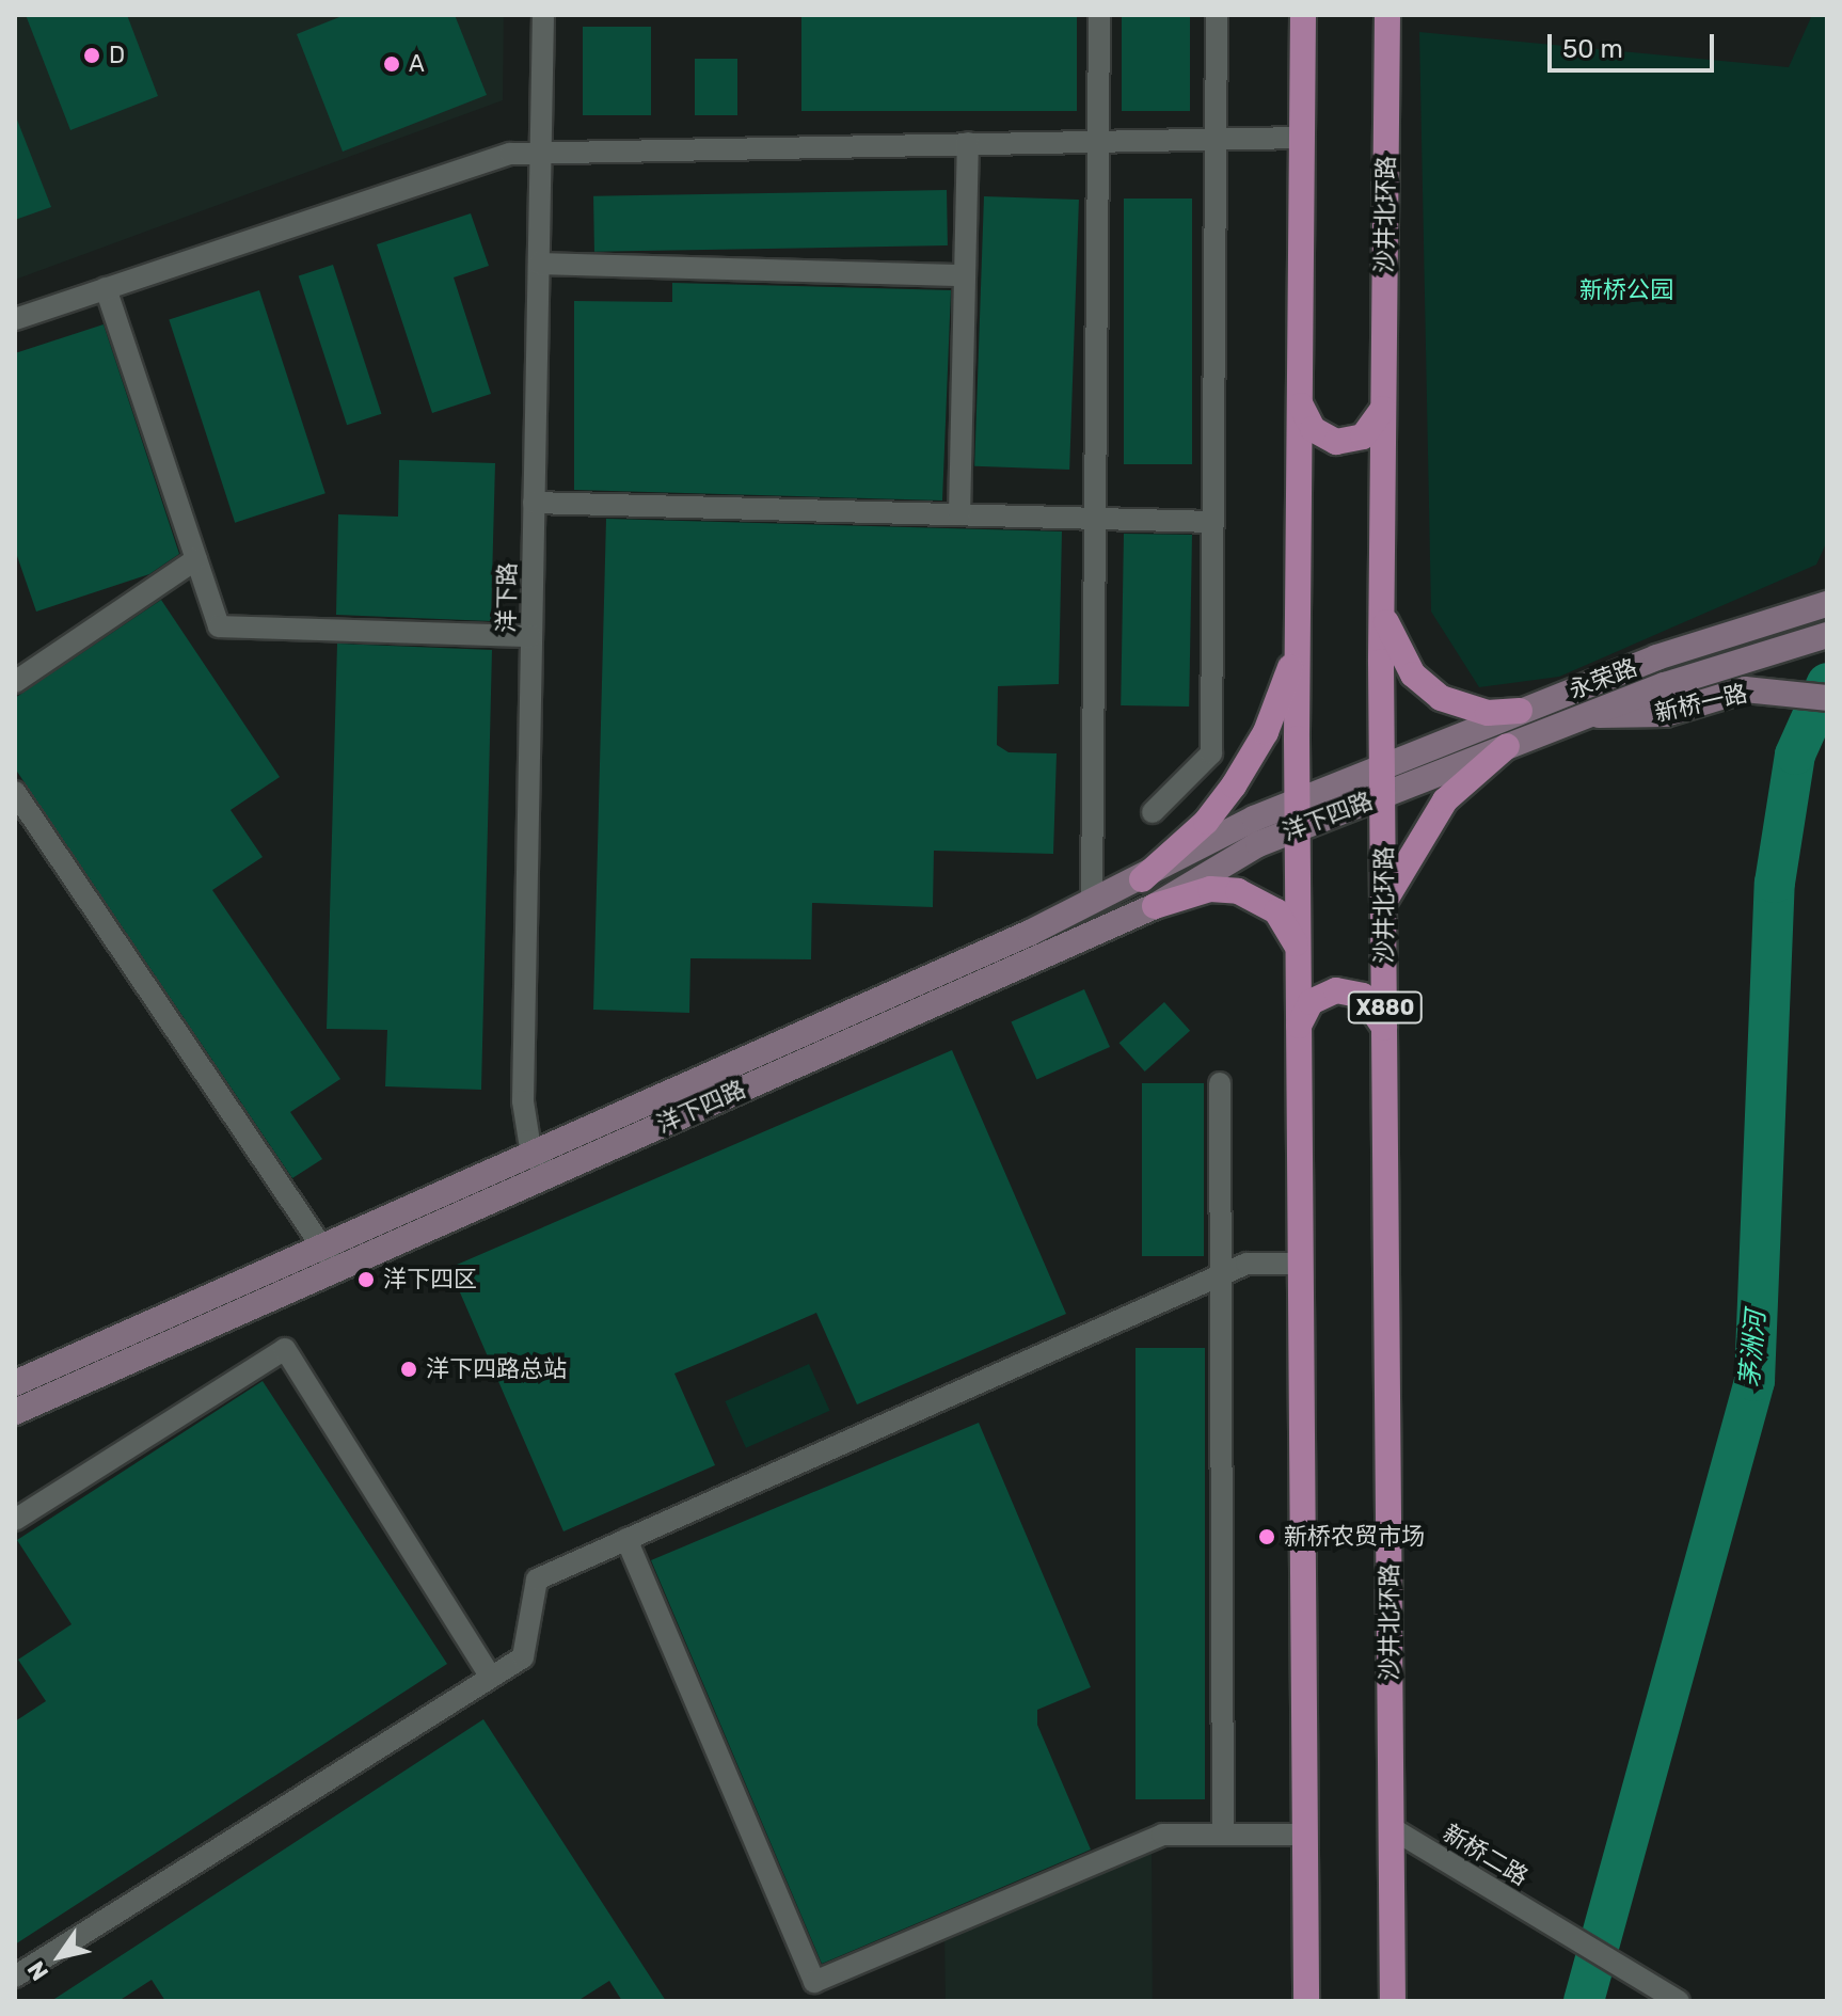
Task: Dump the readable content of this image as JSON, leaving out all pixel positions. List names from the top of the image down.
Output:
{
  "streets": {
    "main road": ["沙井北环路", "X880"],
    "street": [
      "洋下路",
      "永荣路",
      "新桥一路",
      "洋下四路",
      "新桥二路"
    ]
  },
  "crossings": [
    ["沙井北环路", "永荣路"],
    ["沙井北环路", "洋下四路"],
    ["沙井北环路", "新桥二路"],
    ["洋下路", "洋下四路"],
    ["永荣路", "新桥一路"],
    ["永荣路", "洋下四路"]
  ],
  "water": ["茅洲河"],
  "parks": ["新桥公园"],
  "places": [
    "D",
    "A",
    "洋下四区",
    "洋下四路总站",
    "新桥农贸市场"
  ],
  "scale_bar": "50 m",
  "north": "bottom left"
}
